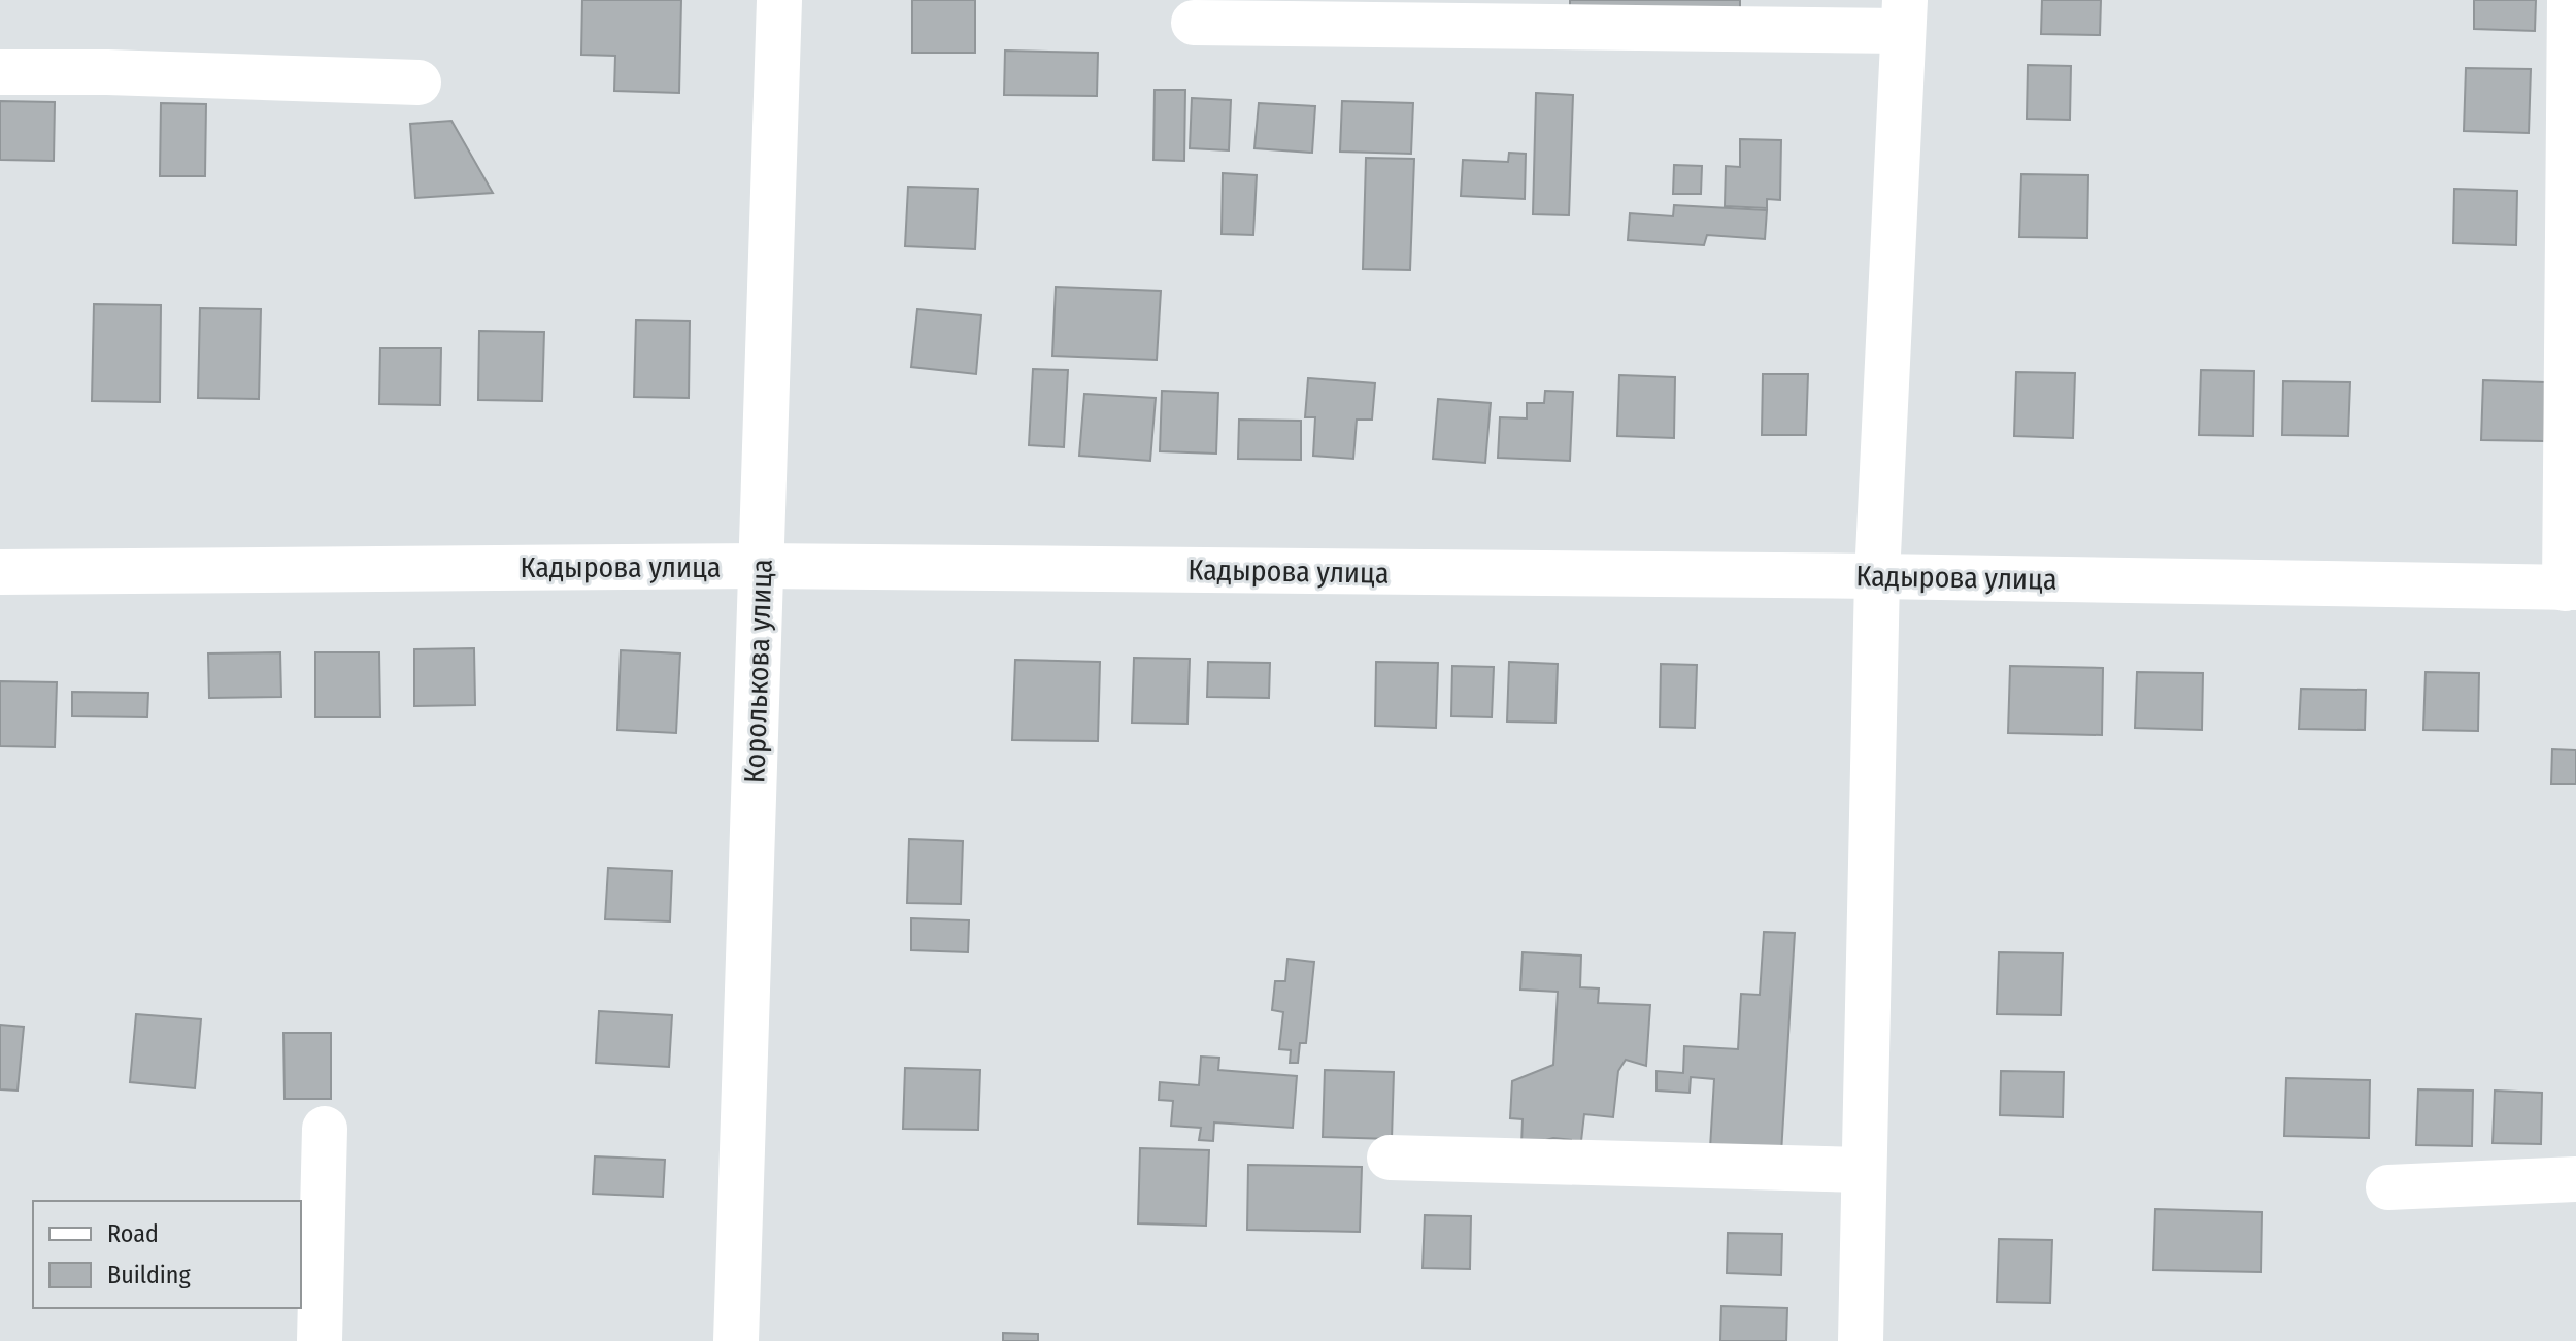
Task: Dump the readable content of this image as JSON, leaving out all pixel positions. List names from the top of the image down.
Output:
{
  "streets": {
    "street": ["Кадырова улица", "Королькова улица"]
  },
  "crossings": [
    ["Кадырова улица", "Королькова улица"]
  ],
  "legend": ["Road", "Building"]
}
